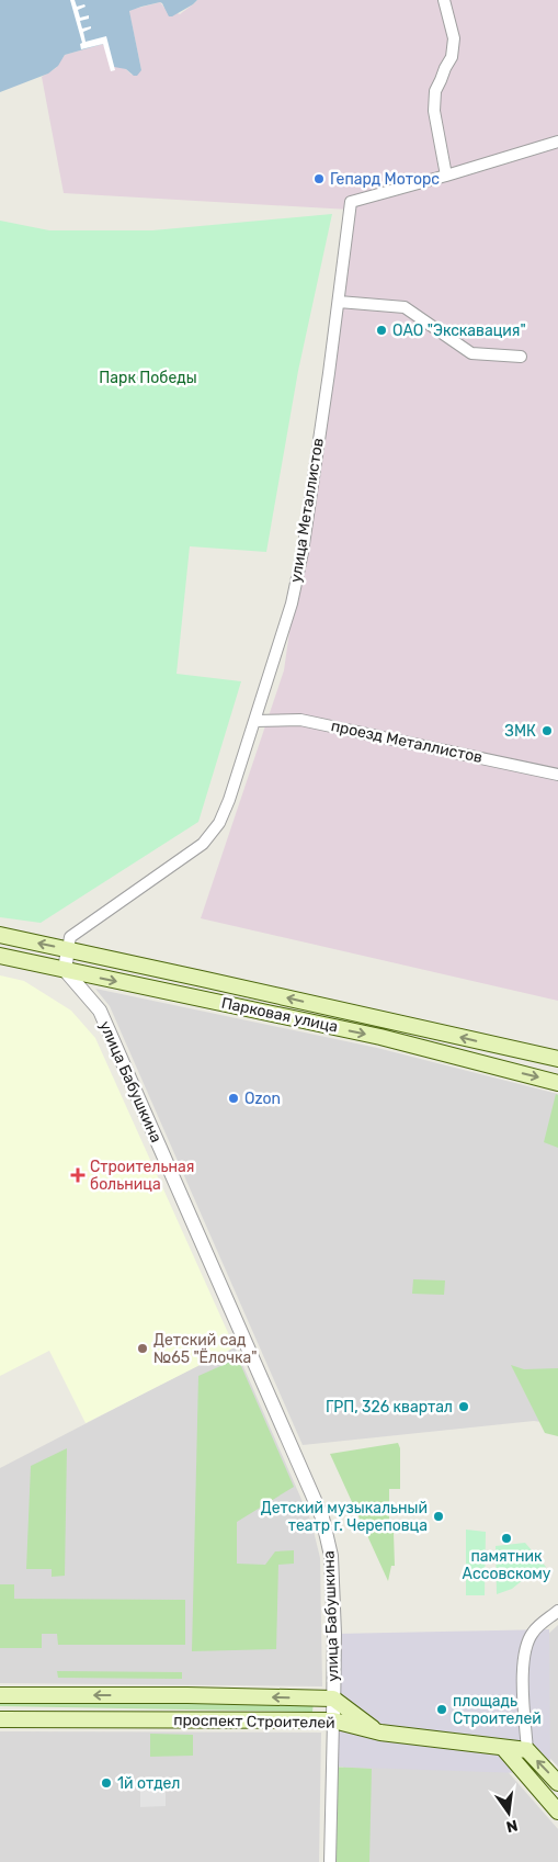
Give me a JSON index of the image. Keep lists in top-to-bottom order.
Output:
{
  "streets": {
    "main road": ["Парковая улица", "проспект Строителей"],
    "street": ["улица Металлистов", "проезд Металлистов", "улица Бабушкина"]
  },
  "crossings": [
    ["улица Металлистов", "проезд Металлистов"],
    ["улица Металлистов", "Парковая улица"],
    ["Парковая улица", "улица Бабушкина"],
    ["улица Бабушкина", "проспект Строителей"]
  ],
  "parks": ["Парк Победы"],
  "places": {
    "other": [
      "Гепард Моторс",
      "ОАО \"Экскавация\"",
      "ЗМК",
      "Ozon",
      "Детский сад №65 \"Ёлочка\"",
      "ГРП, 326 квартал",
      "Детский музыкальный театр г. Череповца",
      "памятник Ассовскому",
      "площадь Строителей",
      "1й отдел"
    ],
    "health": ["Строительная больница"]
  },
  "north": "bottom"
}
